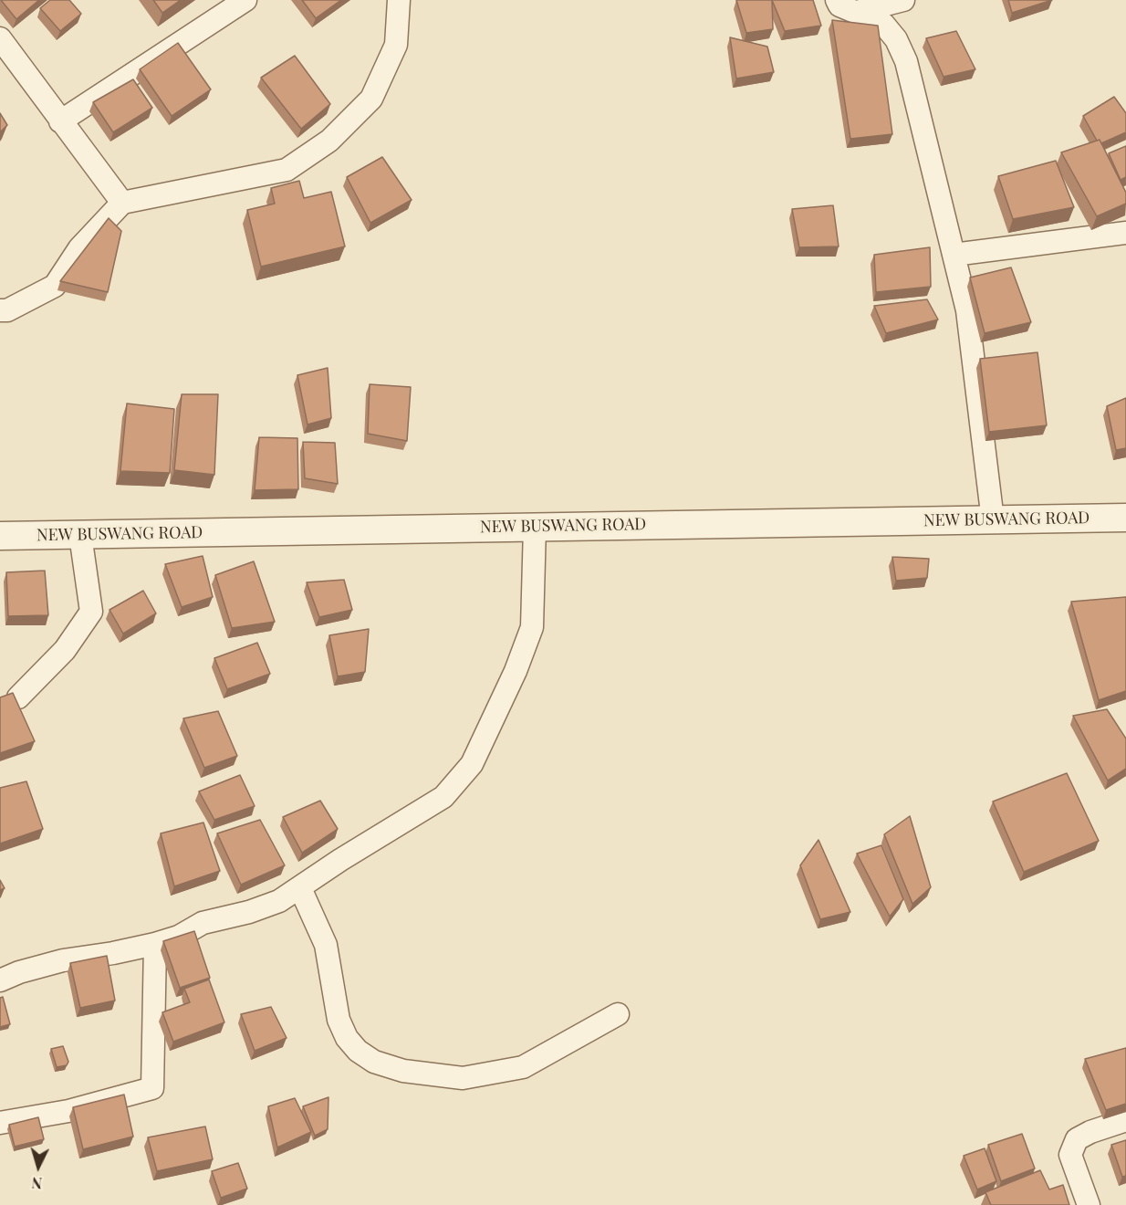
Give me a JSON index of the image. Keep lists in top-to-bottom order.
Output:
{
  "streets": {
    "street": ["NEW BUSWANG ROAD"]
  },
  "north": "bottom"
}
